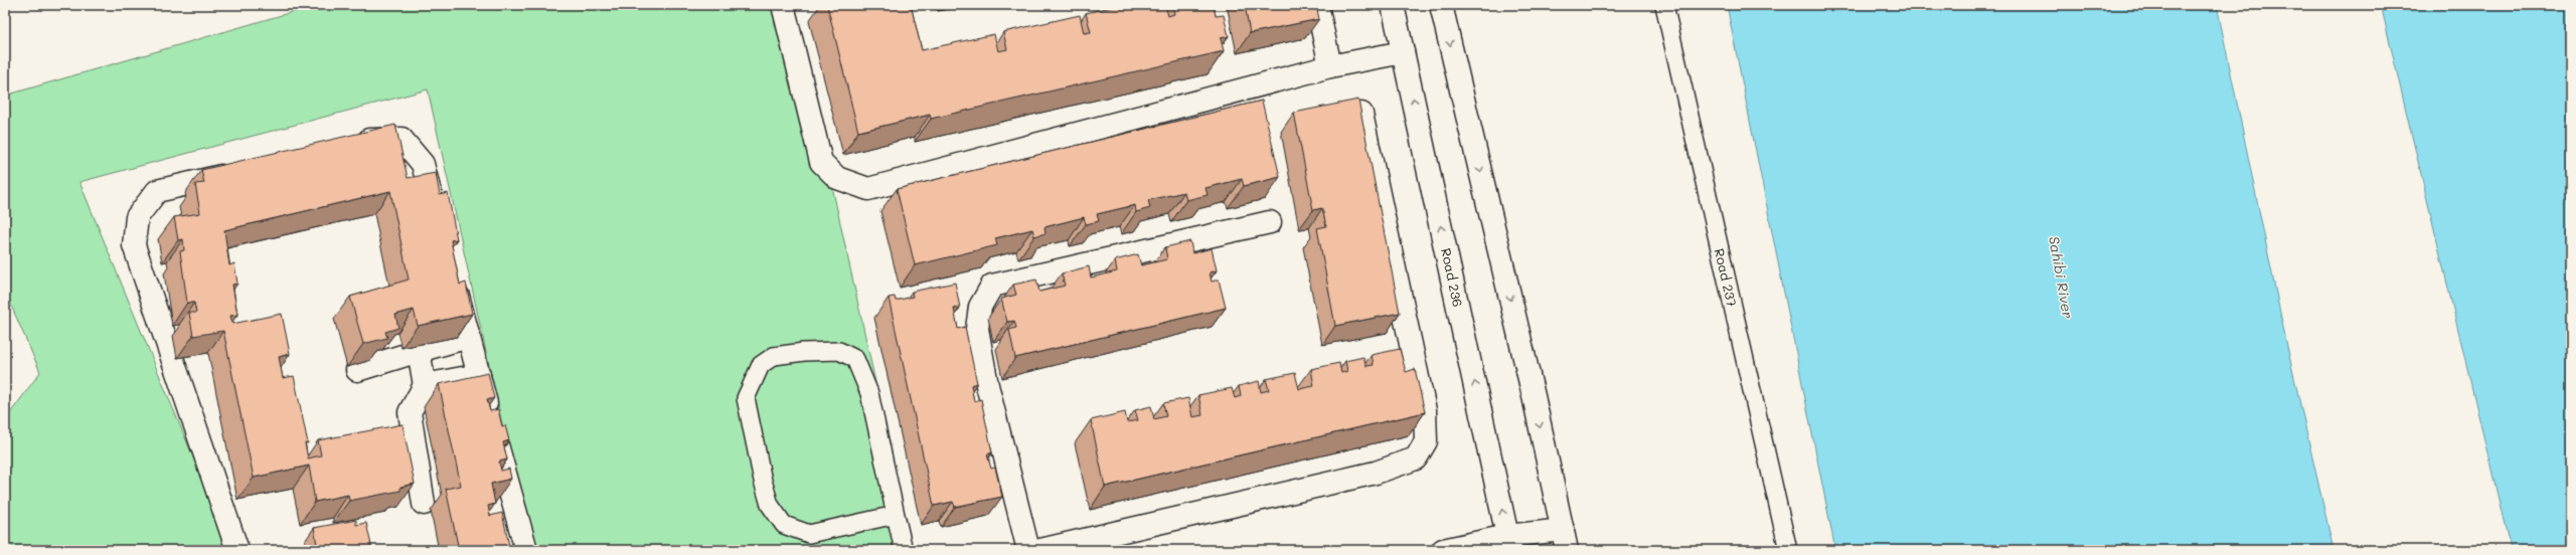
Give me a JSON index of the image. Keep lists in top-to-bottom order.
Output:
{
  "streets": {
    "street": ["Road 236"],
    "lane": ["Road 237"]
  },
  "water": ["Sahibi River"]
}
